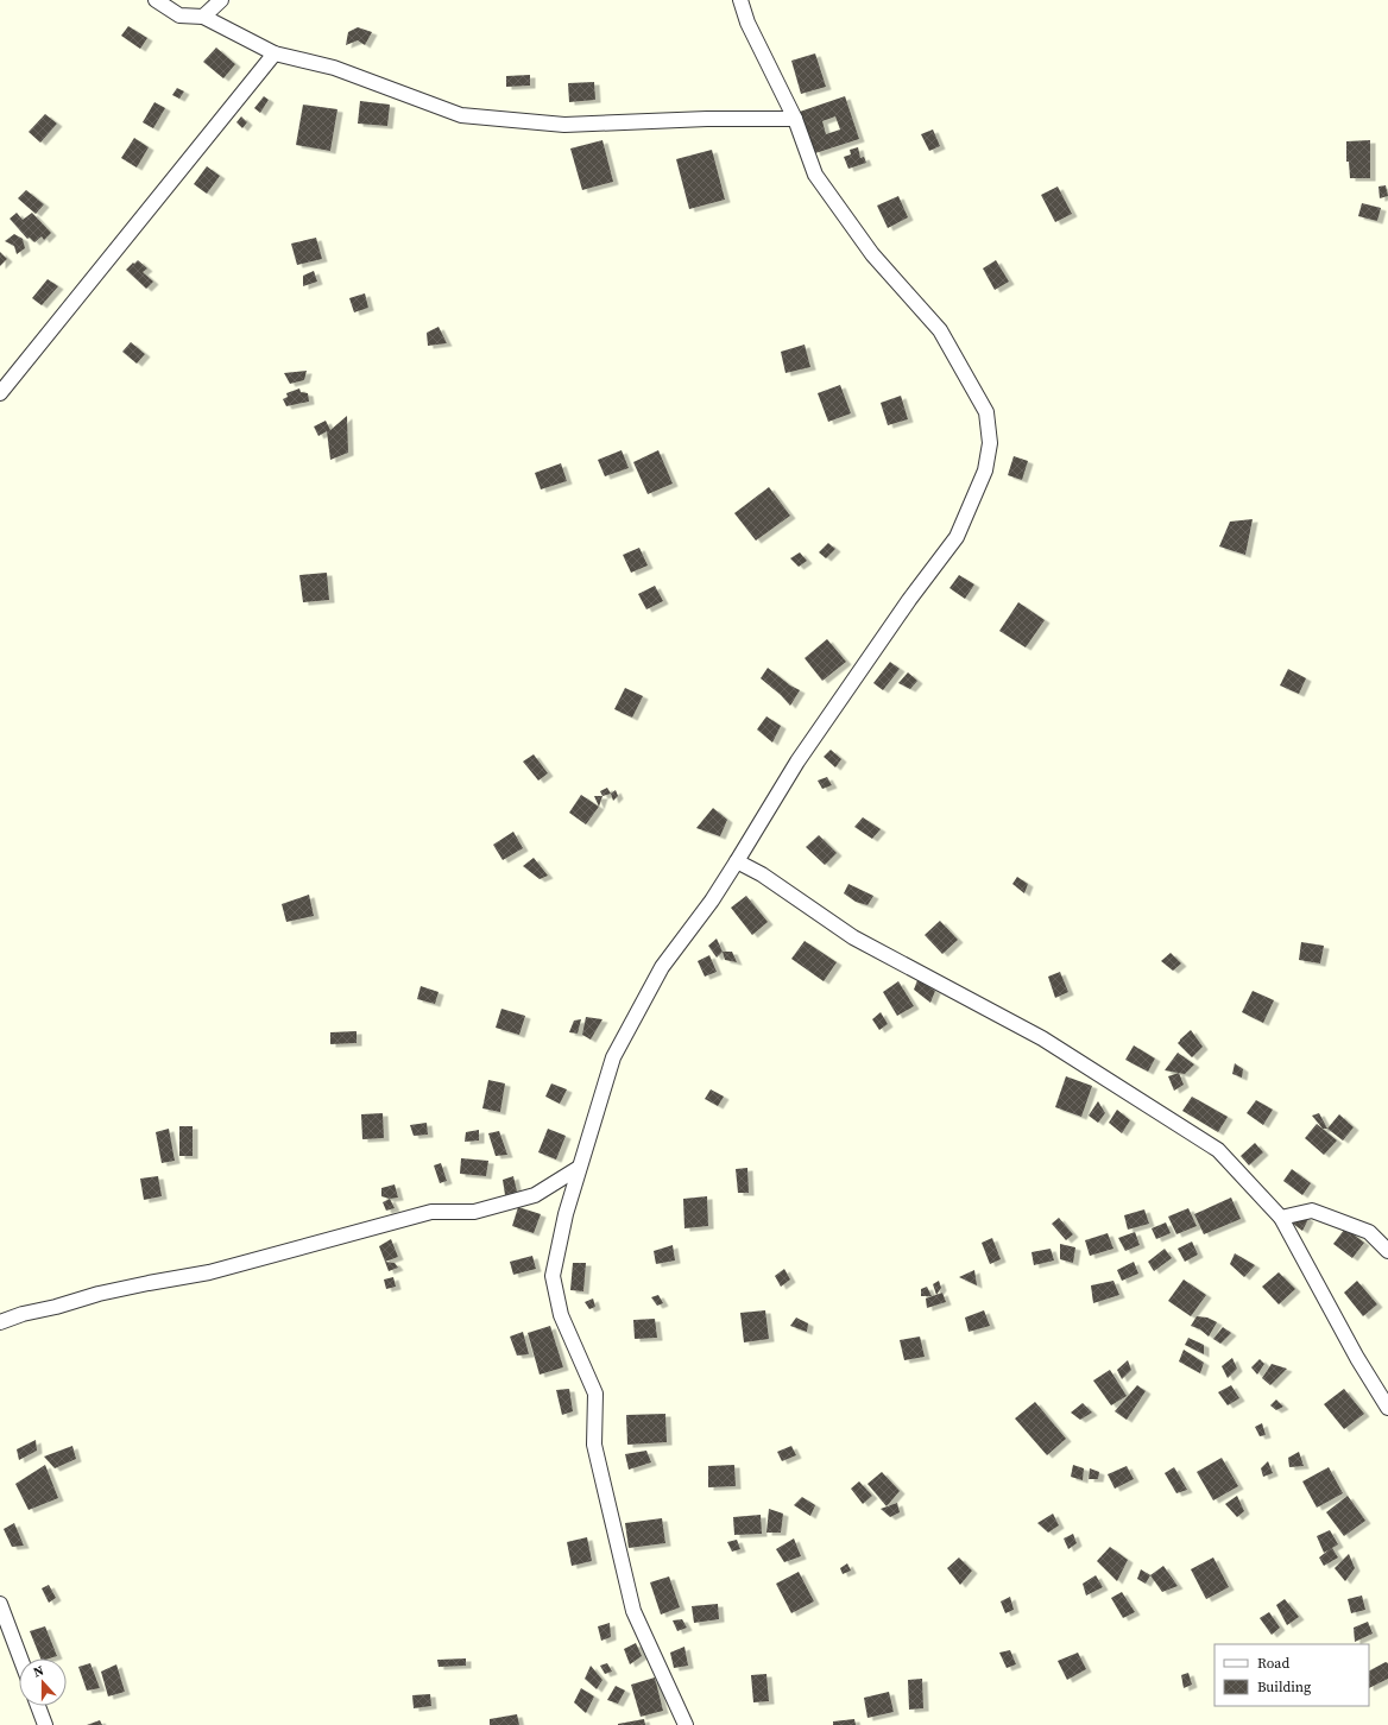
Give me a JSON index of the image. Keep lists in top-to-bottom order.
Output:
{
  "legend": ["Road", "Building"],
  "north": "top"
}
